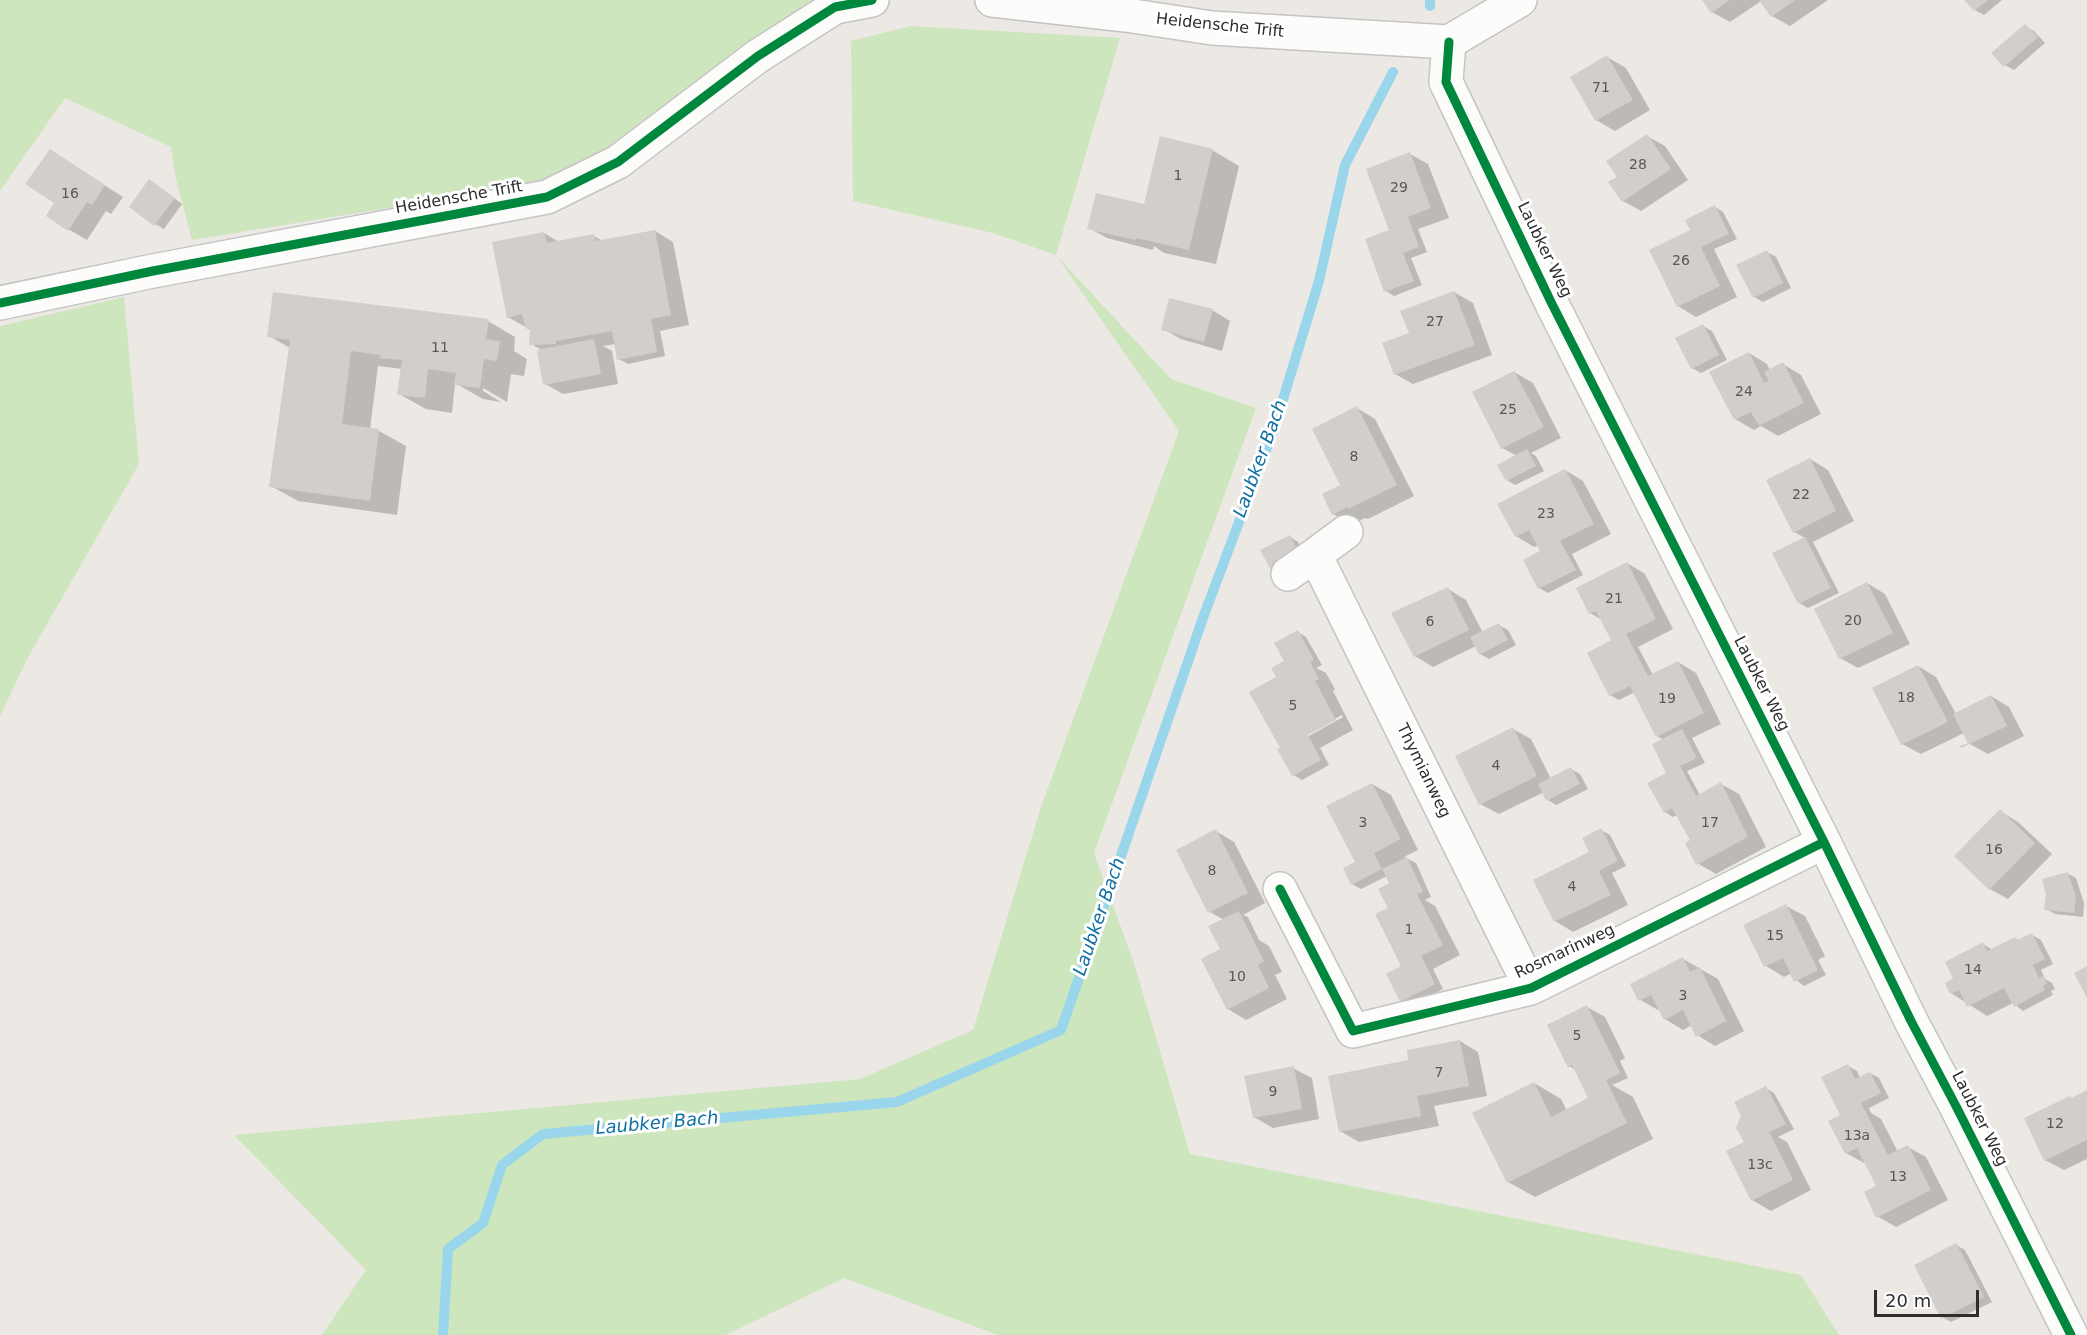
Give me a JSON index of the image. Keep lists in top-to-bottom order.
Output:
{
  "streets": {
    "street": [
      "Heidensche Trift",
      "Laubker Weg",
      "Thymianweg",
      "Rosmarinweg"
    ]
  },
  "crossings": [
    ["Heidensche Trift", "Laubker Weg"],
    ["Laubker Weg", "Rosmarinweg"],
    ["Thymianweg", "Rosmarinweg"]
  ],
  "water": ["Laubker Bach"],
  "house_numbers": [
    "71",
    "28",
    "1",
    "29",
    "16",
    "26",
    "27",
    "11",
    "24",
    "25",
    "8",
    "22",
    "23",
    "21",
    "20",
    "6",
    "18",
    "19",
    "5",
    "4",
    "3",
    "17",
    "16",
    "8",
    "4",
    "1",
    "15",
    "14",
    "10",
    "3",
    "5",
    "7",
    "9",
    "12",
    "13a",
    "13c",
    "13"
  ],
  "scale_bar": "20 m"
}
